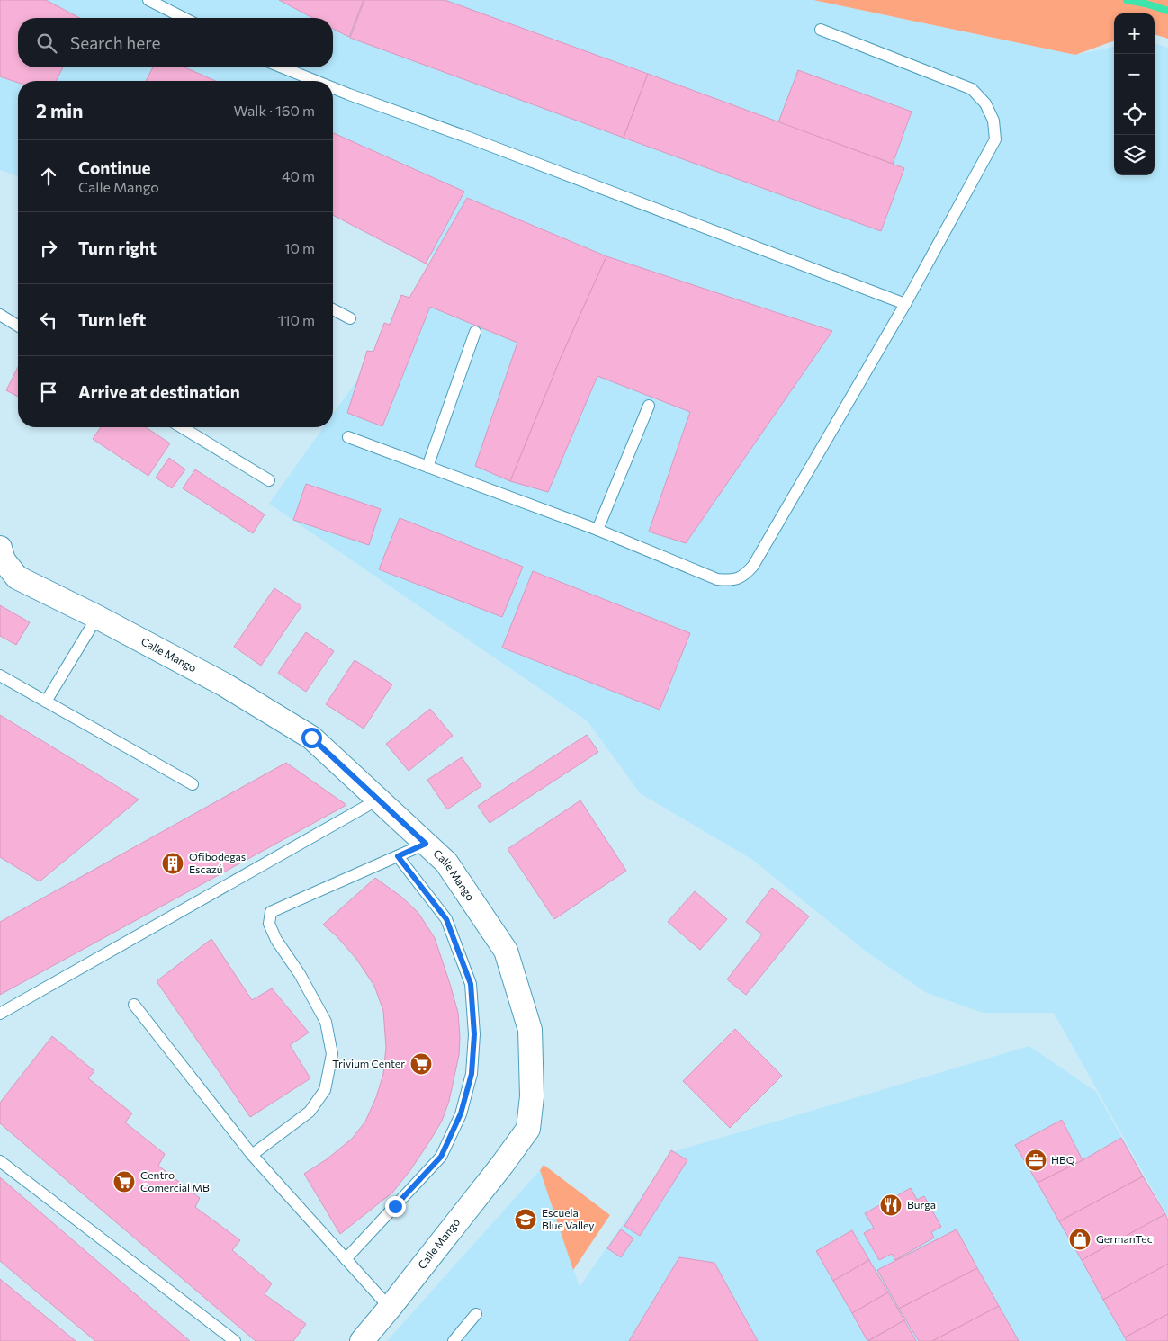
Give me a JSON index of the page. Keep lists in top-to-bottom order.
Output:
{
  "streets": {
    "street": ["Calle Mango"]
  },
  "places": {
    "building": ["Ofibodegas Escazú"],
    "supermarket": ["Trivium Center", "Centro Comercial MB"],
    "office": ["HBQ"],
    "restaurant": ["Burga"],
    "school or university": ["Escuela Blue Valley"],
    "shop": ["GermanTec"]
  },
  "page": {
    "map_buttons": ["+", "−"],
    "search": "Search here",
    "heading": ["2 min", "Walk · 160 m"],
    "list": [
      ["Continue", "Calle Mango", "40 m"],
      ["Turn right", "10 m"],
      ["Turn left", "110 m"],
      "Arrive at destination"
    ]
  }
}
